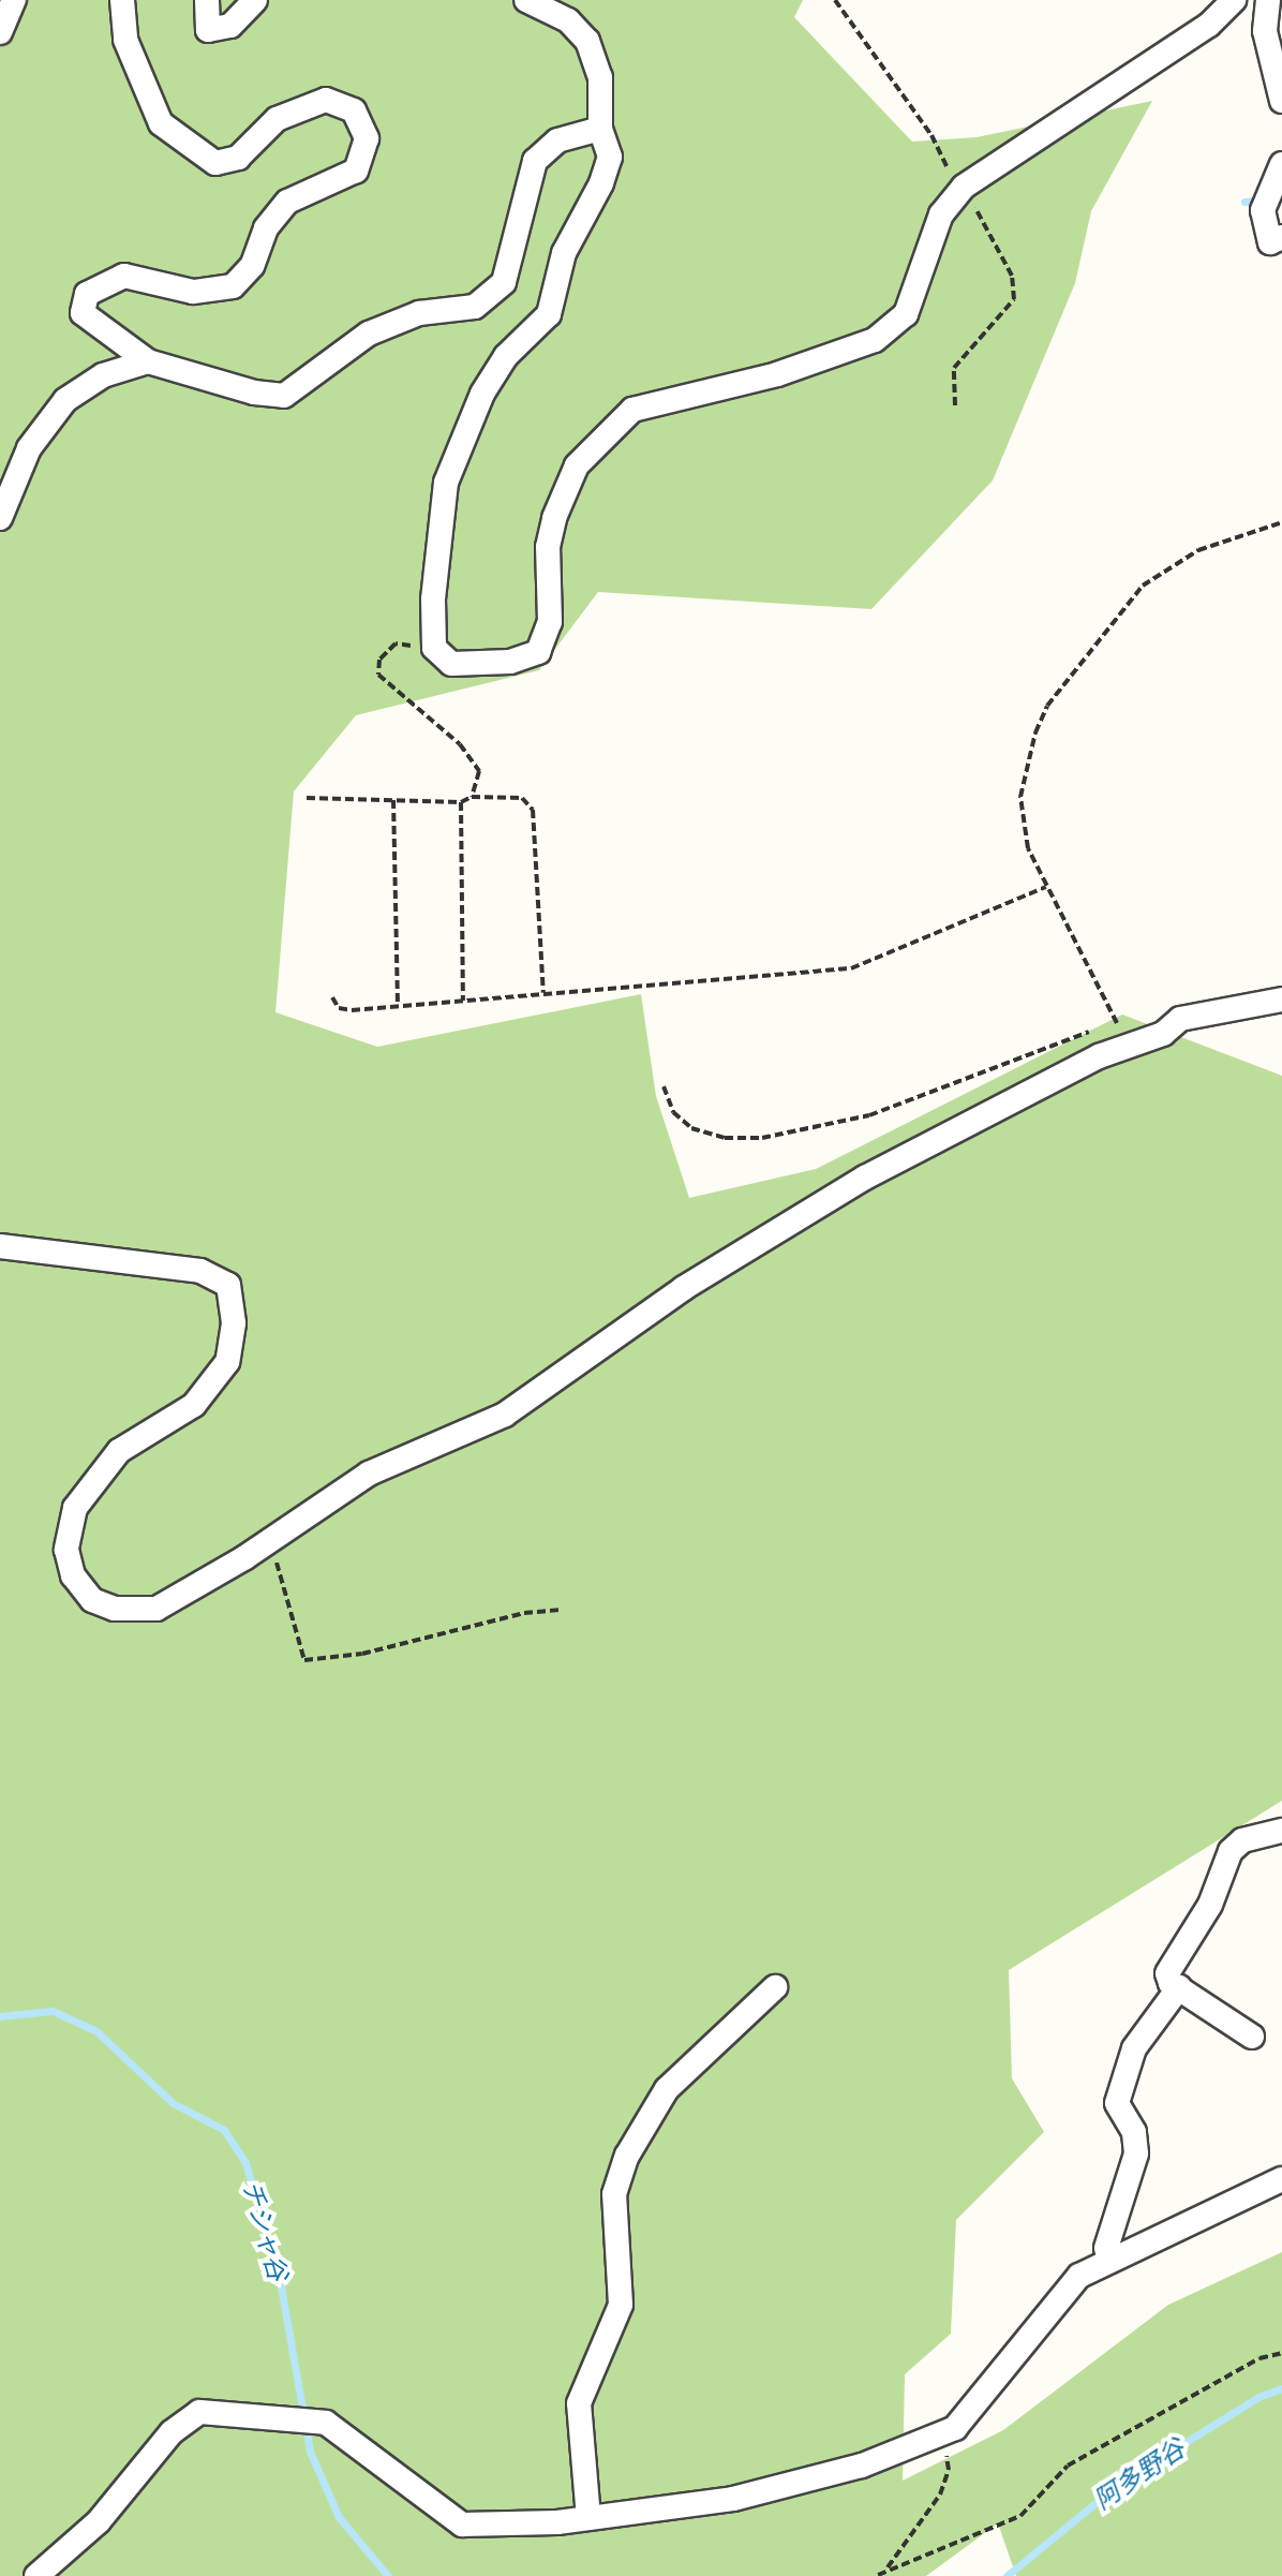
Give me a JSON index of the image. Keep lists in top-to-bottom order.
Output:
{
  "water": ["チシャ谷", "阿多野谷"]
}
